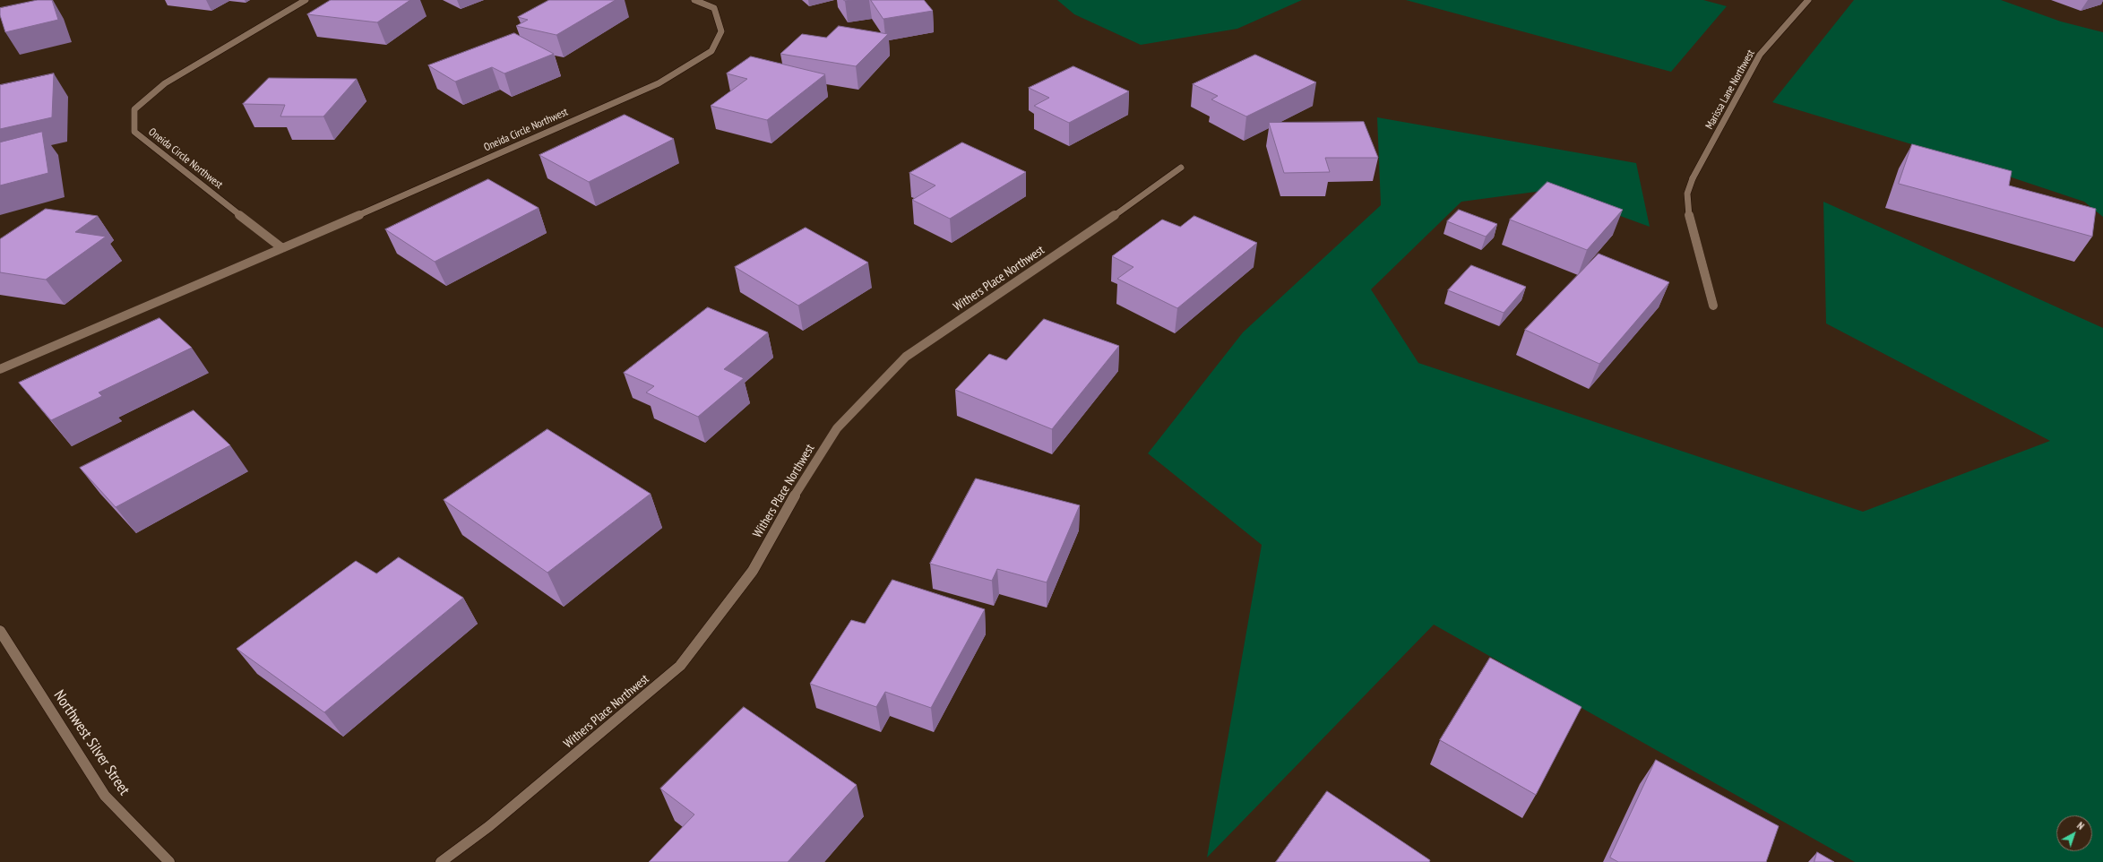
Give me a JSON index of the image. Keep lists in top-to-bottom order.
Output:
{
  "streets": {
    "street": [
      "Marissa Lane Northwest",
      "Oneida Circle Northwest",
      "Withers Place Northwest",
      "Northwest Silver Street"
    ]
  },
  "north": "top right"
}
